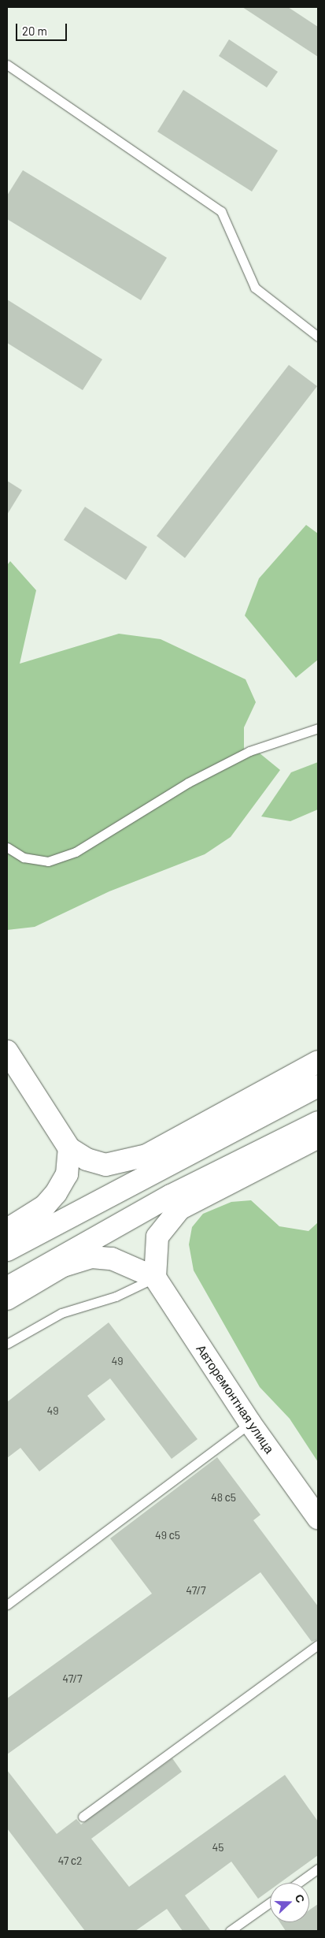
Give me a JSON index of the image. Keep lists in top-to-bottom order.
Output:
{
  "streets": {
    "main road": ["Авторемонтная улица"]
  },
  "house_numbers": [
    "49",
    "49",
    "48 с5",
    "49 с5",
    "47/7",
    "47/7",
    "45",
    "47 с2"
  ],
  "scale_bar": "20 m",
  "north": "right"
}
